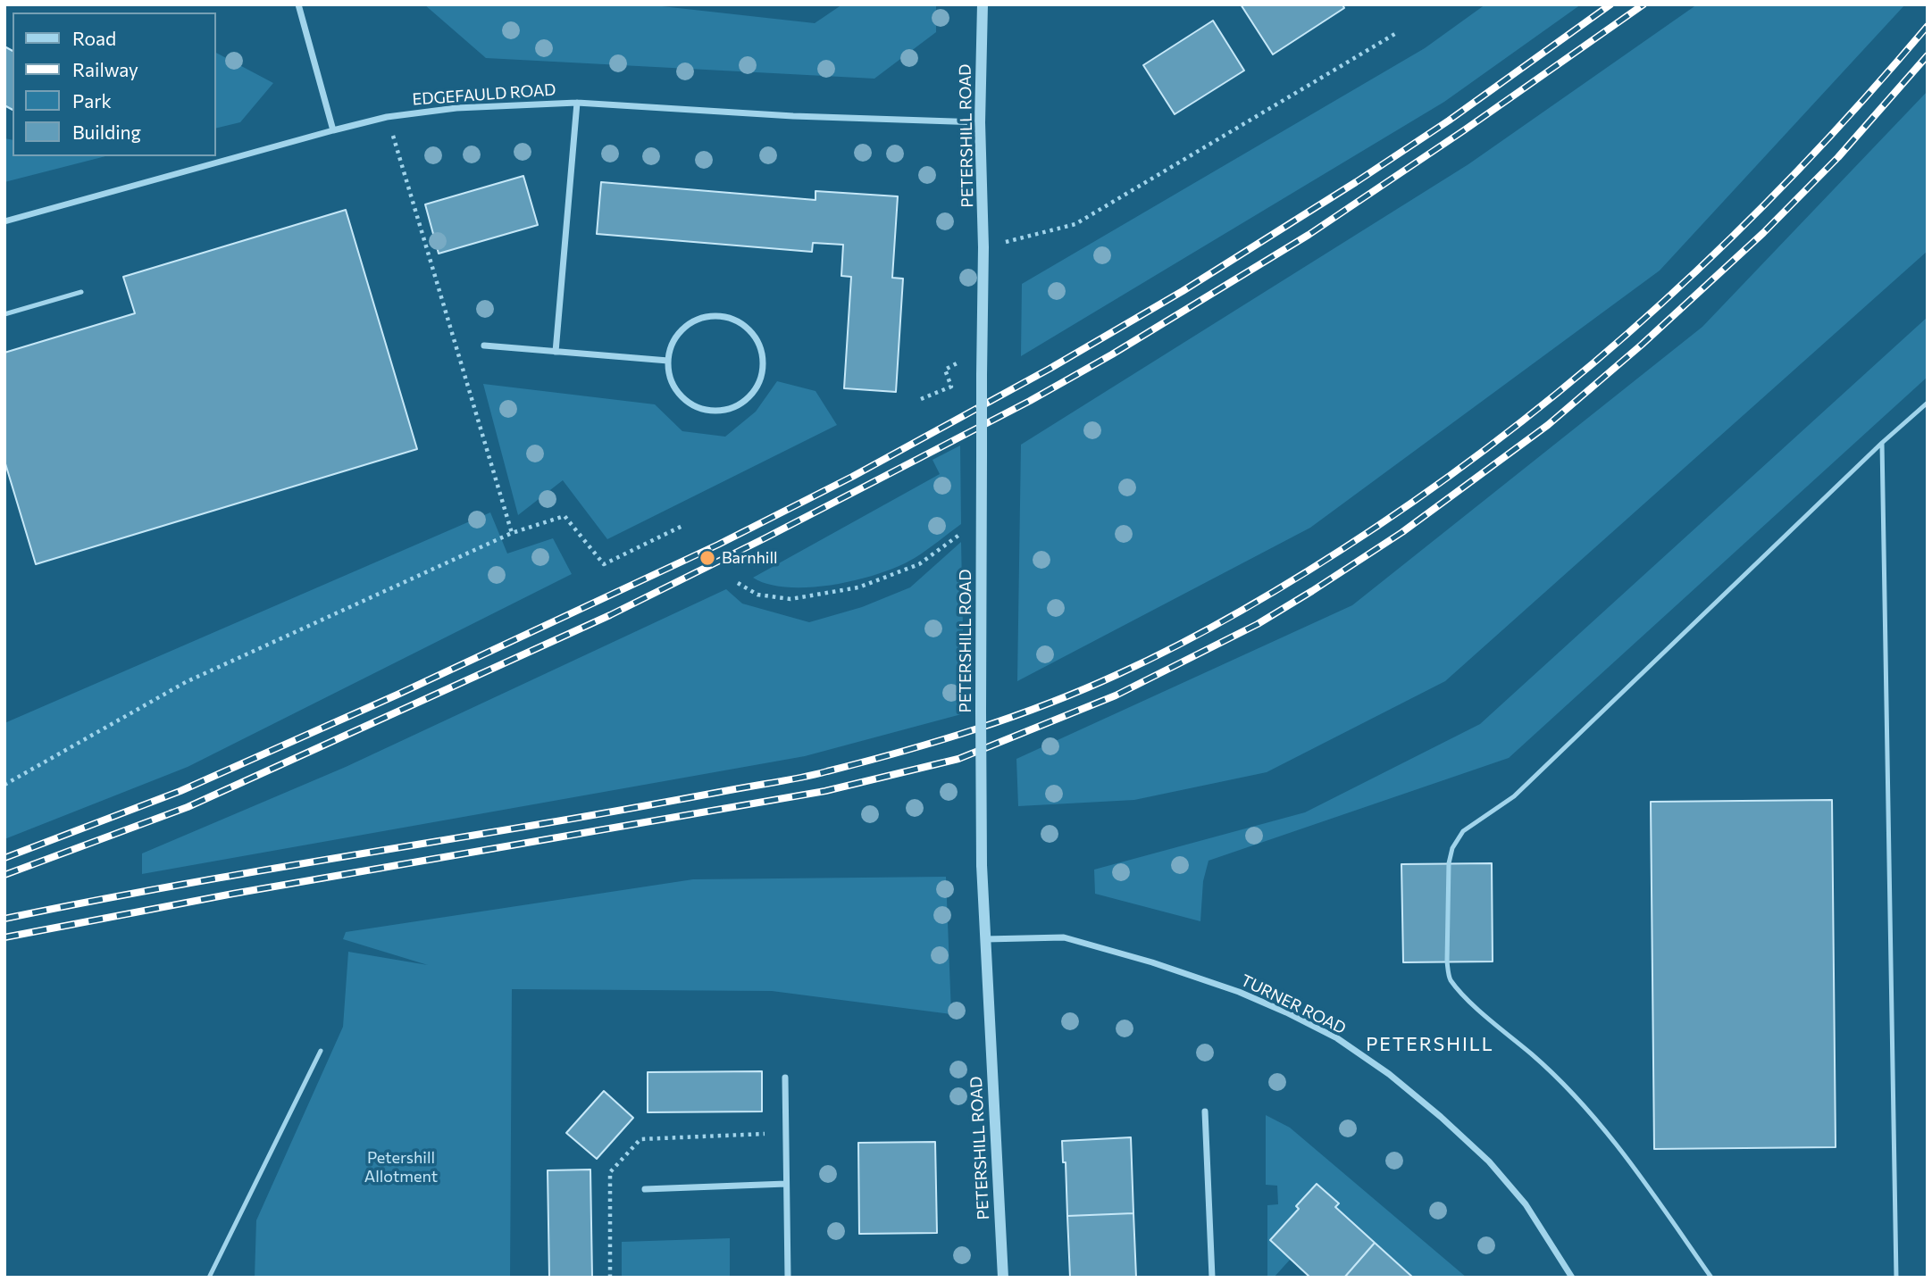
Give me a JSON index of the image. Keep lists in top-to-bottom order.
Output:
{
  "streets": {
    "street": ["EDGEFAULD ROAD", "PETERSHILL ROAD", "TURNER ROAD"]
  },
  "crossings": [
    ["EDGEFAULD ROAD", "PETERSHILL ROAD"],
    ["PETERSHILL ROAD", "TURNER ROAD"]
  ],
  "districts": ["PETERSHILL"],
  "parks": ["Petershill Allotment"],
  "places": ["Barnhill"],
  "legend": [
    "Road",
    "Railway",
    "Park",
    "Building"
  ]
}
